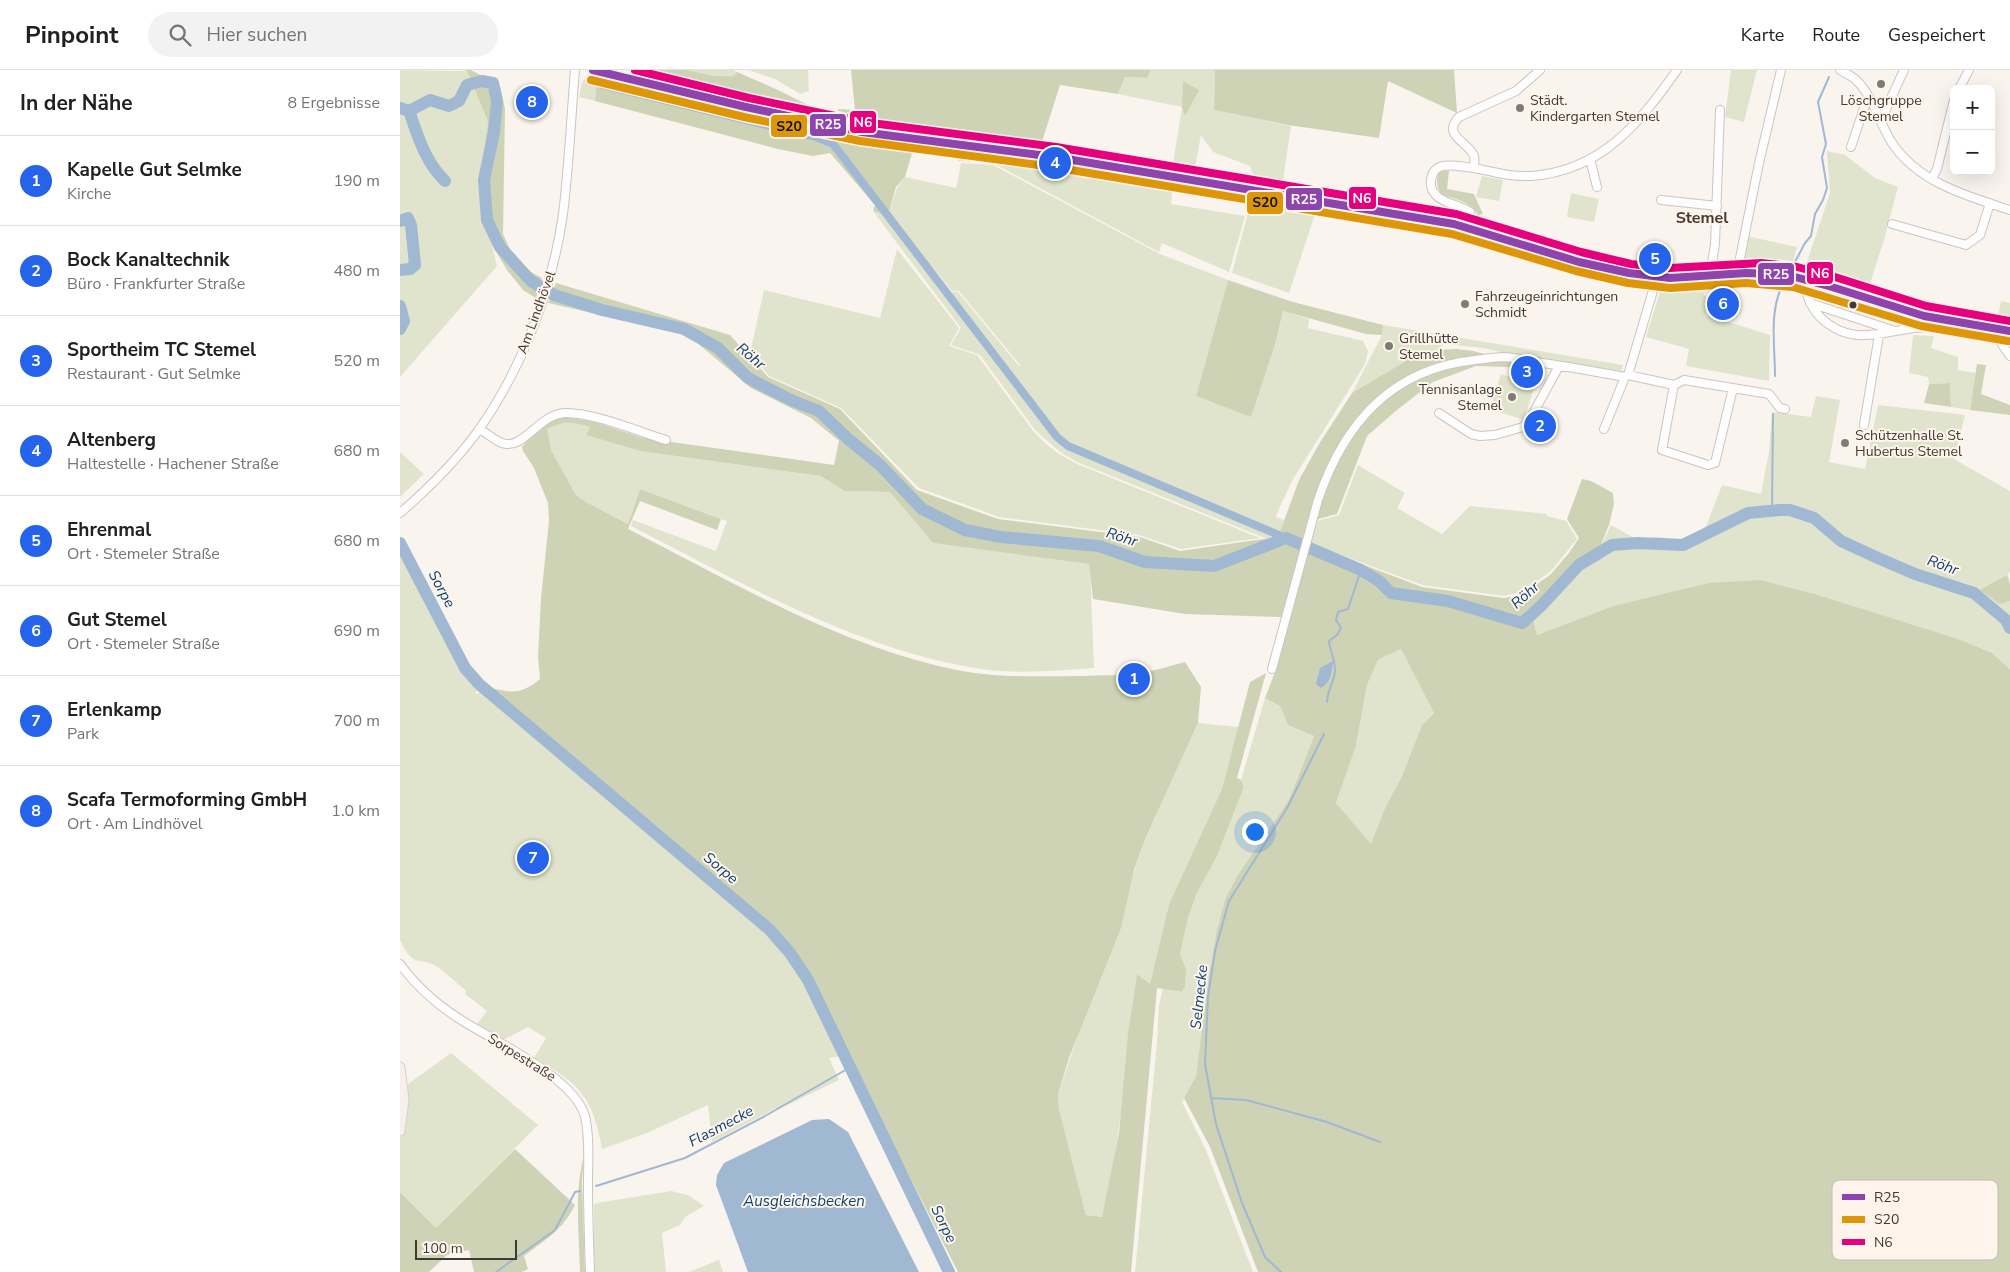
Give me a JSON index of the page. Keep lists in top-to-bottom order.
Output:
{
  "streets": {
    "street": ["Am Lindhövel", "Sorpestraße"]
  },
  "districts": ["Stemel"],
  "water": [
    "Röhr",
    "Sorpe",
    "Selmecke",
    "Flasmecke",
    "Ausgleichsbecken"
  ],
  "places": [
    "Löschgruppe Stemel",
    "Städt. Kindergarten Stemel",
    "Fahrzeugeinrichtungen Schmidt",
    "Grillhütte Stemel",
    "Tennisanlage Stemel",
    "Schützenhalle St. Hubertus Stemel"
  ],
  "lines": ["transit line R25", "transit line N6", "transit line S20"],
  "legend": ["R25", "S20", "N6"],
  "scale_bar": "100 m",
  "page": {
    "header": "Pinpoint",
    "search": "Hier suchen",
    "nav": ["Karte", "Route", "Gespeichert"],
    "heading": ["In der Nähe", "8 Ergebnisse"],
    "pins": [
      "8",
      "4",
      "5",
      "6",
      "3",
      "2",
      "1",
      "7"
    ],
    "map_buttons": ["+", "−"],
    "list": [
      {
        "mark": "1",
        "name": "Kapelle Gut Selmke",
        "note": "Kirche",
        "value": "190 m"
      },
      {
        "mark": "2",
        "name": "Bock Kanaltechnik",
        "note": "Büro · Frankfurter Straße",
        "value": "480 m"
      },
      {
        "mark": "3",
        "name": "Sportheim TC Stemel",
        "note": "Restaurant · Gut Selmke",
        "value": "520 m"
      },
      {
        "mark": "4",
        "name": "Altenberg",
        "note": "Haltestelle · Hachener Straße",
        "value": "680 m"
      },
      {
        "mark": "5",
        "name": "Ehrenmal",
        "note": "Ort · Stemeler Straße",
        "value": "680 m"
      },
      {
        "mark": "6",
        "name": "Gut Stemel",
        "note": "Ort · Stemeler Straße",
        "value": "690 m"
      },
      {
        "mark": "7",
        "name": "Erlenkamp",
        "note": "Park",
        "value": "700 m"
      },
      {
        "mark": "8",
        "name": "Scafa Termoforming GmbH",
        "note": "Ort · Am Lindhövel",
        "value": "1.0 km"
      }
    ],
    "scale": "100 m"
  }
}
